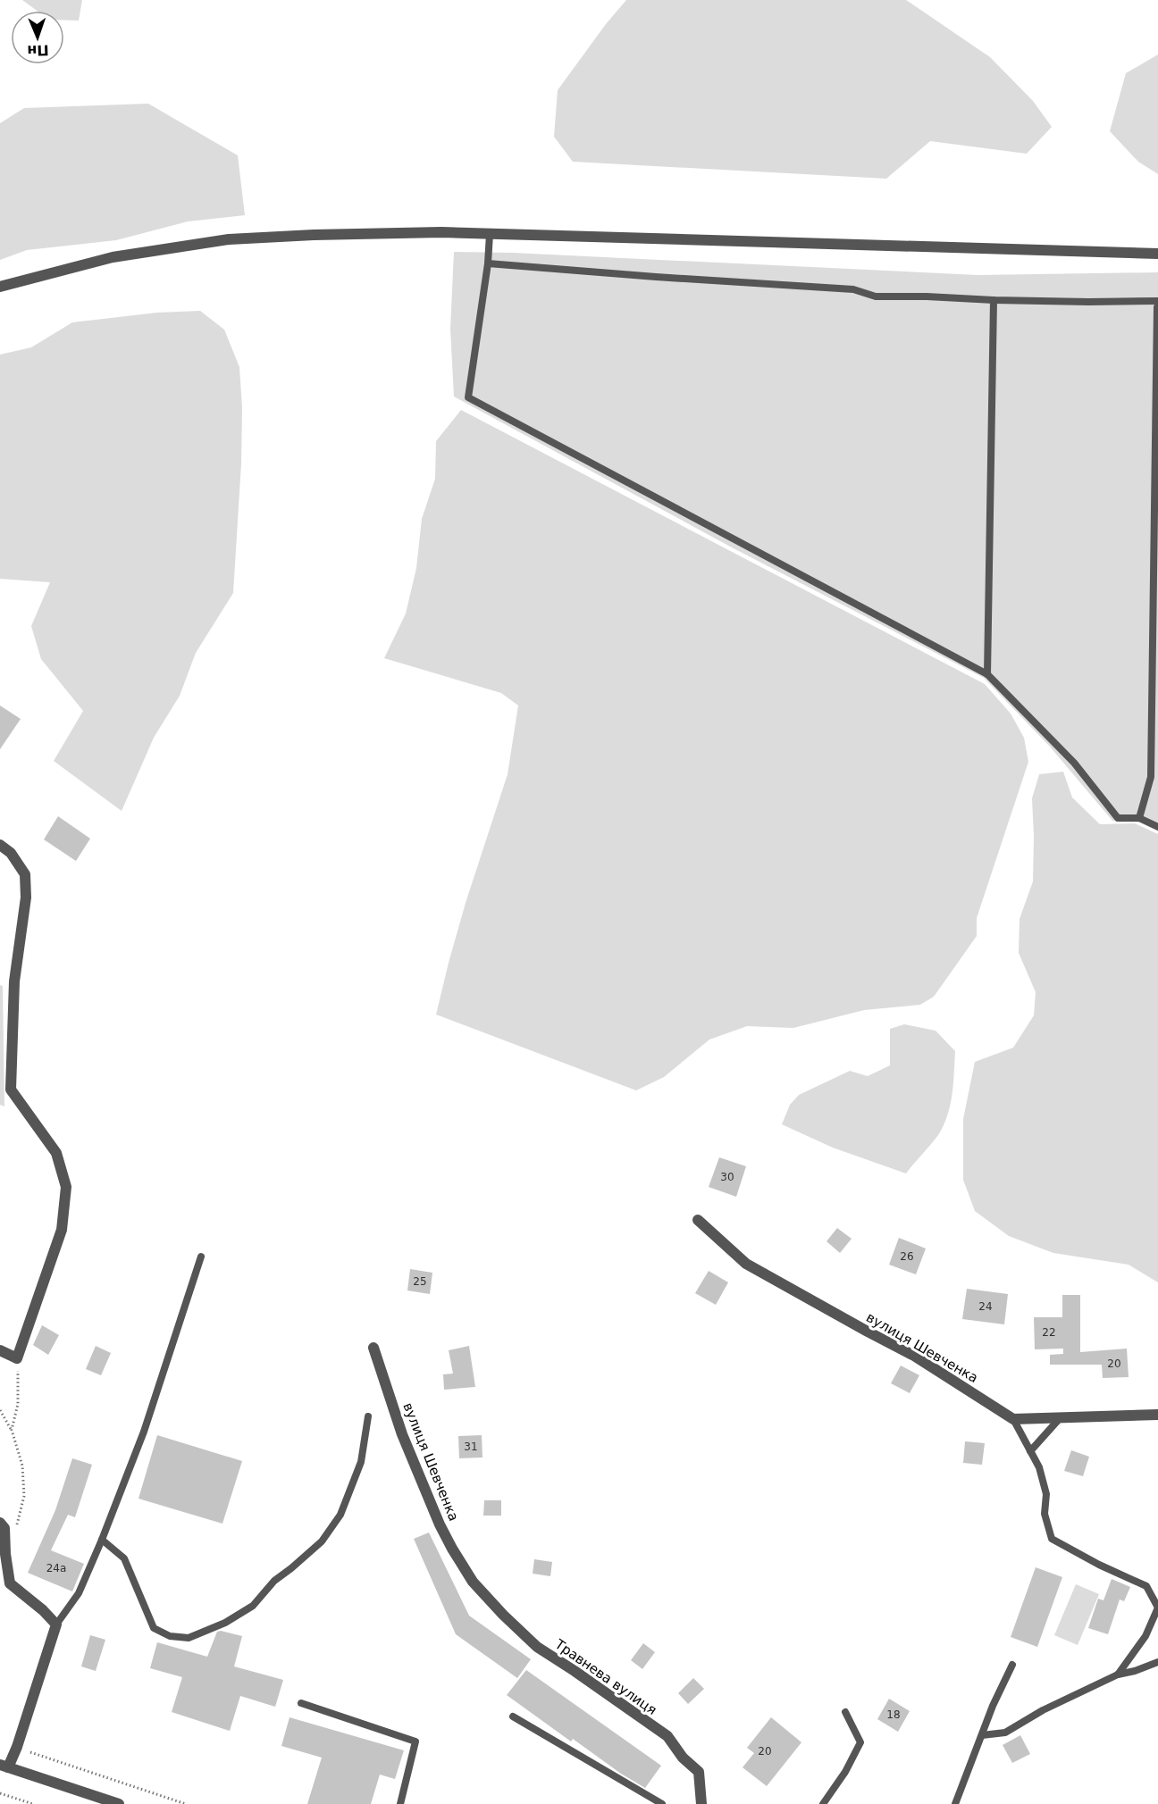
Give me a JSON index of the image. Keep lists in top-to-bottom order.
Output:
{
  "streets": {
    "street": ["вулиця Шевченка", "Травнева вулиця"]
  },
  "crossings": [
    ["вулиця Шевченка", "Травнева вулиця"]
  ],
  "house_numbers": [
    "30",
    "26",
    "25",
    "24",
    "22",
    "20",
    "31",
    "24а",
    "18",
    "20"
  ],
  "north": "bottom"
}
